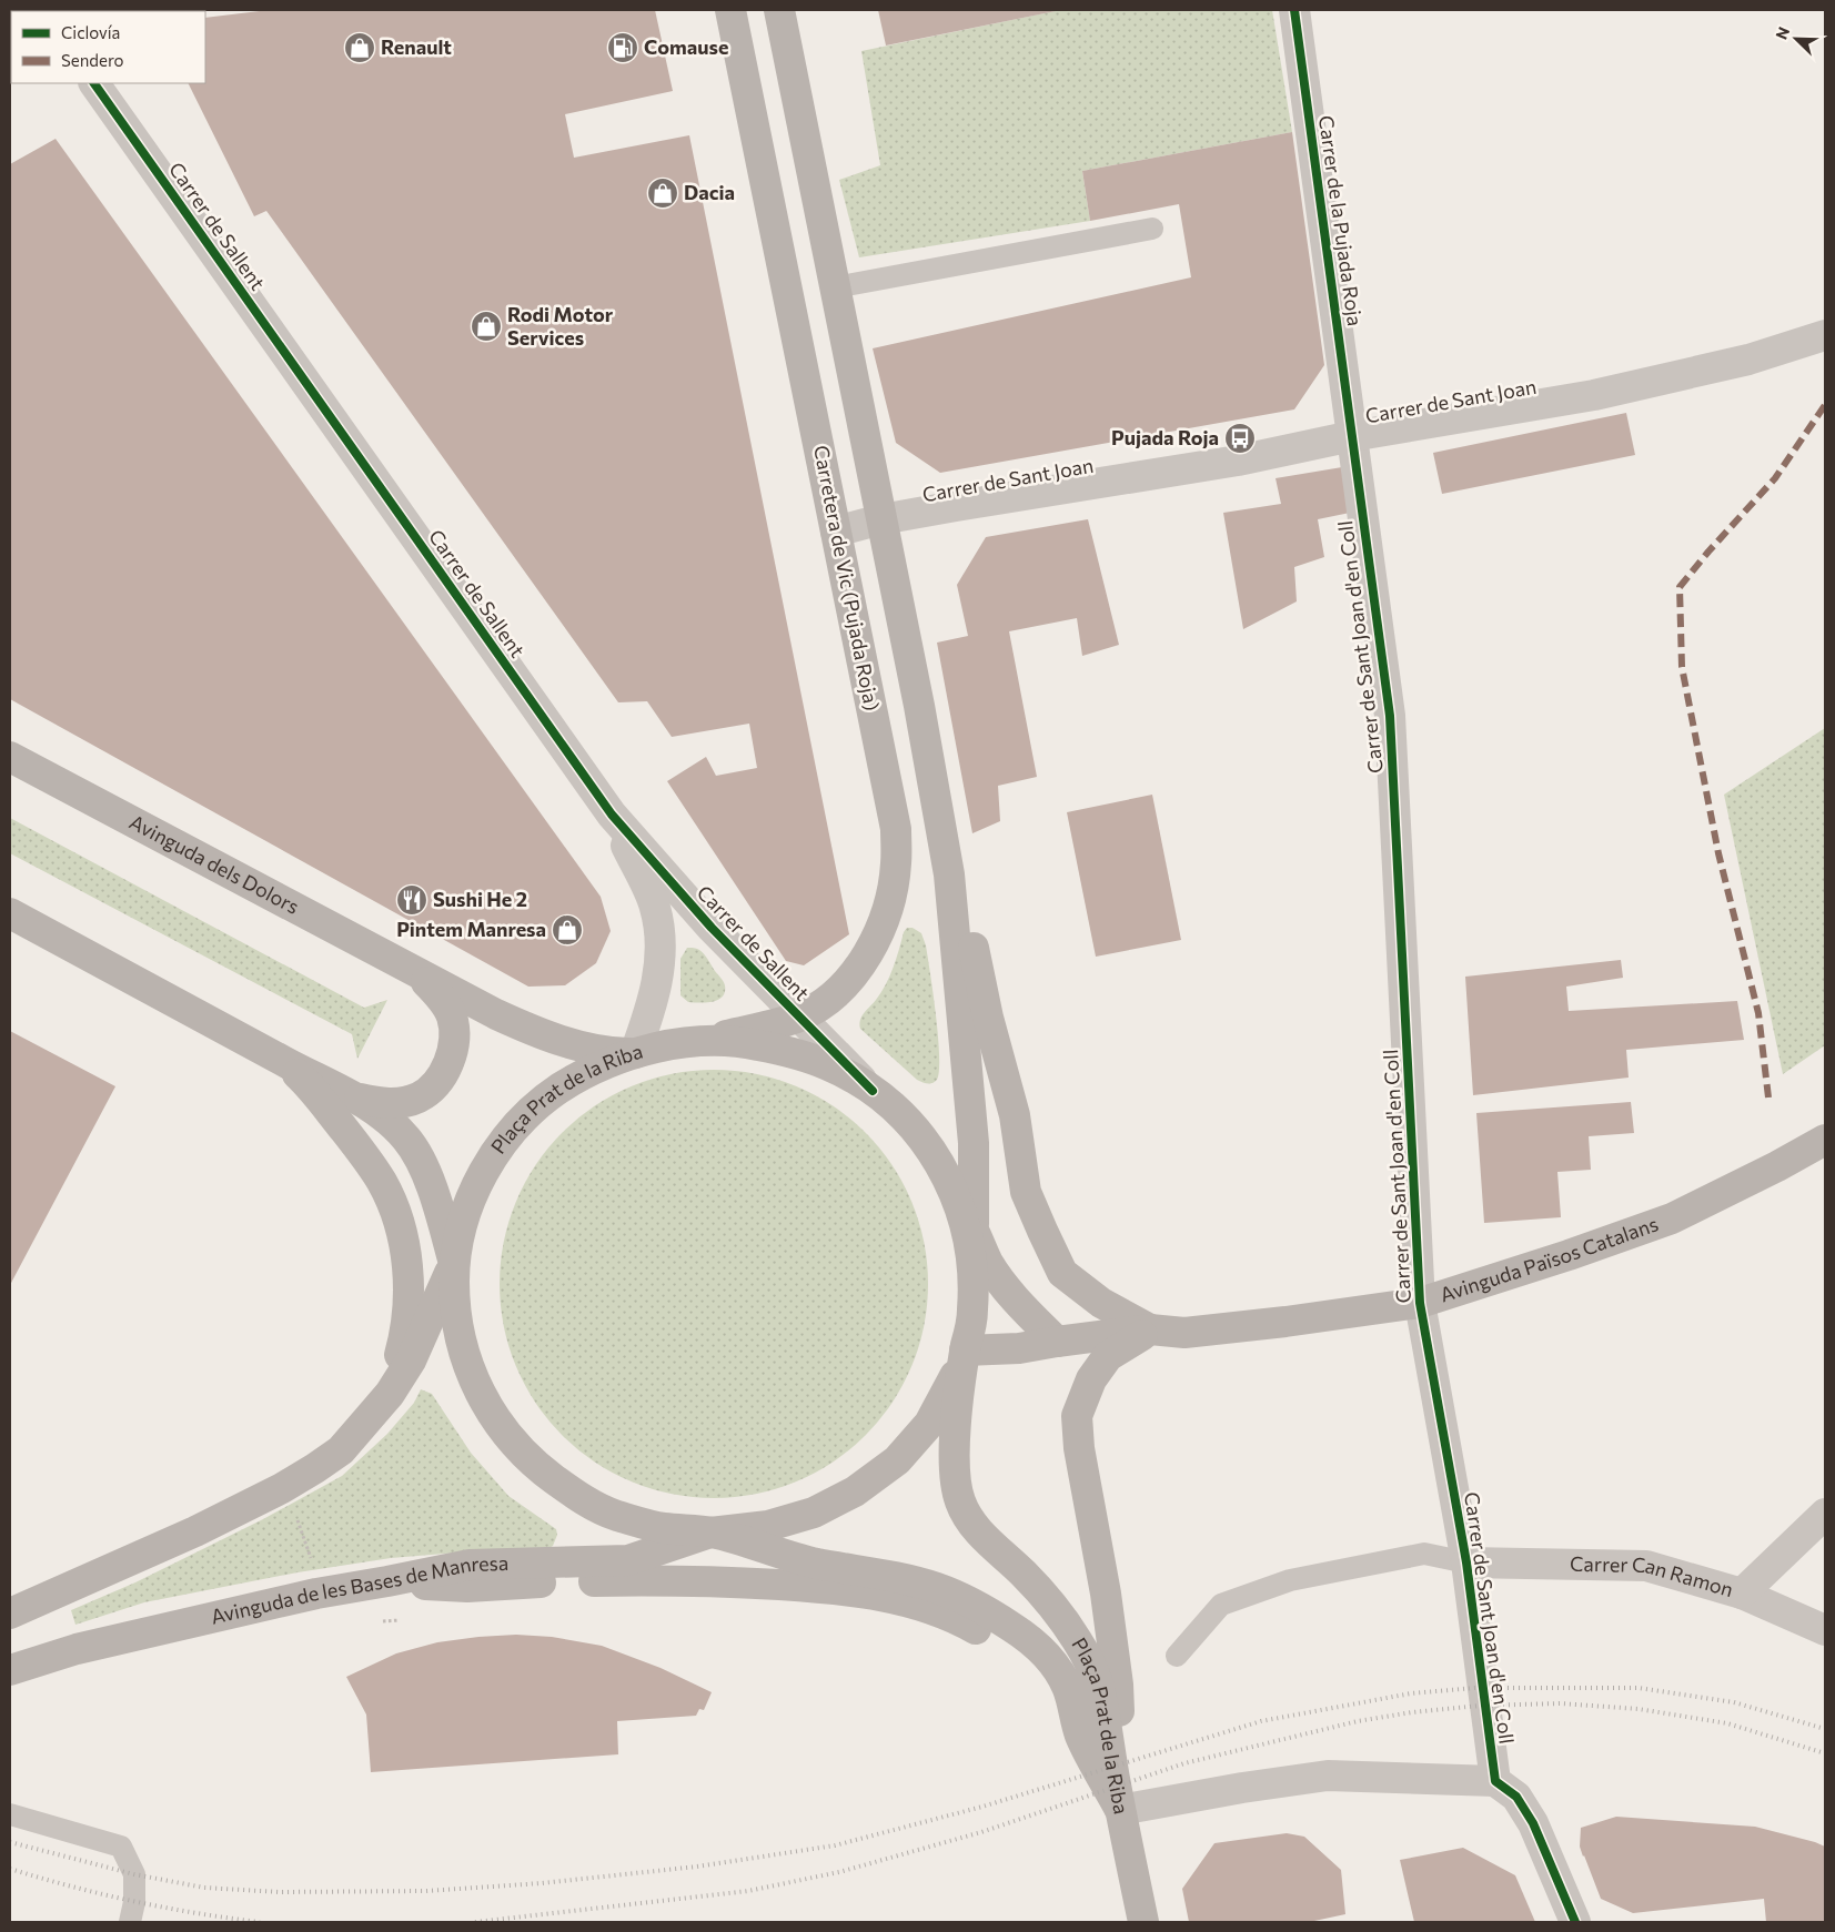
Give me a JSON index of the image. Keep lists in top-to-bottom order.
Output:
{
  "streets": {
    "street": [
      "Carrer de la Pujada Roja",
      "Carrer de Sallent",
      "Carrer de Sant Joan",
      "Carretera de Vic (Pujada Roja)",
      "Carrer de Sant Joan d'en Coll",
      "Avinguda dels Dolors",
      "Plaça Prat de la Riba",
      "Avinguda Països Catalans",
      "Carrer Can Ramon",
      "Avinguda de les Bases de Manresa"
    ]
  },
  "crossings": [
    ["Carrer de la Pujada Roja", "Carrer de Sant Joan"],
    ["Carrer de la Pujada Roja", "Carrer de Sant Joan d'en Coll"],
    ["Carrer de Sallent", "Carretera de Vic (Pujada Roja)"],
    ["Carrer de Sallent", "Avinguda dels Dolors"],
    ["Carrer de Sallent", "Plaça Prat de la Riba"],
    ["Carrer de Sant Joan", "Carretera de Vic (Pujada Roja)"],
    ["Carrer de Sant Joan", "Carrer de Sant Joan d'en Coll"],
    ["Carretera de Vic (Pujada Roja)", "Plaça Prat de la Riba"],
    ["Carrer de Sant Joan d'en Coll", "Avinguda Països Catalans"],
    ["Carrer de Sant Joan d'en Coll", "Carrer Can Ramon"],
    ["Avinguda dels Dolors", "Plaça Prat de la Riba"],
    ["Plaça Prat de la Riba", "Avinguda Països Catalans"],
    ["Plaça Prat de la Riba", "Avinguda de les Bases de Manresa"]
  ],
  "places": {
    "shop": [
      "Renault",
      "Dacia",
      "Rodi Motor Services",
      "Pintem Manresa"
    ],
    "fuel station": ["Comause"],
    "bus stop": ["Pujada Roja"],
    "restaurant": ["Sushi He 2"]
  },
  "legend": ["Ciclovía", "Sendero"],
  "north": "top left"
}
